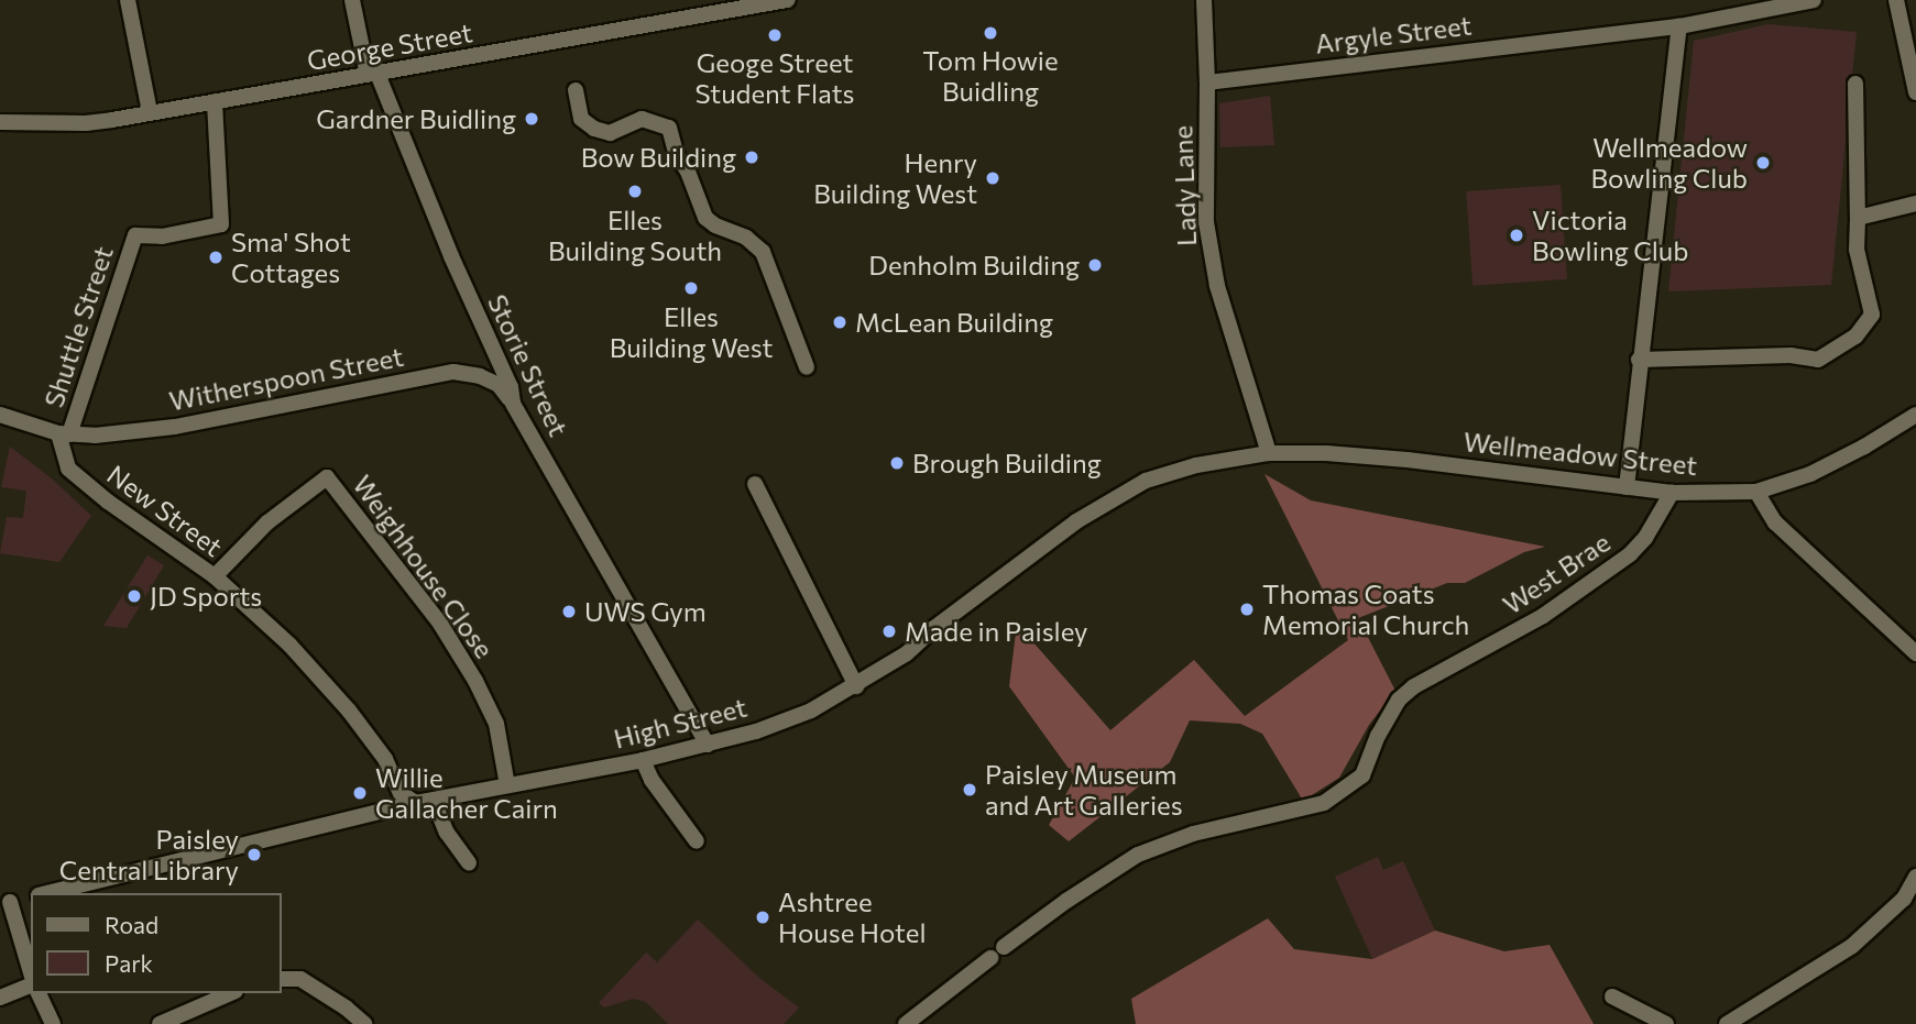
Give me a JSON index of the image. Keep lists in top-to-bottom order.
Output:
{
  "streets": {
    "street": [
      "Argyle Street",
      "George Street",
      "Lady Lane",
      "Shuttle Street",
      "Storie Street",
      "Witherspoon Street",
      "Wellmeadow Street",
      "New Street",
      "Weighhouse Close",
      "West Brae",
      "High Street"
    ]
  },
  "crossings": [
    ["Argyle Street", "Lady Lane"],
    ["George Street", "Shuttle Street"],
    ["George Street", "Storie Street"],
    ["Lady Lane", "Wellmeadow Street"],
    ["Lady Lane", "High Street"],
    ["Shuttle Street", "Witherspoon Street"],
    ["Shuttle Street", "New Street"],
    ["Storie Street", "Witherspoon Street"],
    ["Storie Street", "High Street"],
    ["Witherspoon Street", "New Street"],
    ["Wellmeadow Street", "West Brae"],
    ["Wellmeadow Street", "High Street"],
    ["New Street", "Weighhouse Close"],
    ["New Street", "High Street"],
    ["Weighhouse Close", "High Street"]
  ],
  "places": [
    "Tom Howie Buidling",
    "Geoge Street Student Flats",
    "Gardner Buidling",
    "Bow Building",
    "Wellmeadow Bowling Club",
    "Henry Building West",
    "Elles Building South",
    "Victoria Bowling Club",
    "Sma' Shot Cottages",
    "Denholm Building",
    "Elles Building West",
    "McLean Building",
    "Brough Building",
    "JD Sports",
    "Thomas Coats Memorial Church",
    "UWS Gym",
    "Made in Paisley",
    "Paisley Museum and Art Galleries",
    "Willie Gallacher Cairn",
    "Paisley Central Library",
    "Ashtree House Hotel"
  ],
  "legend": ["Road", "Park"]
}
